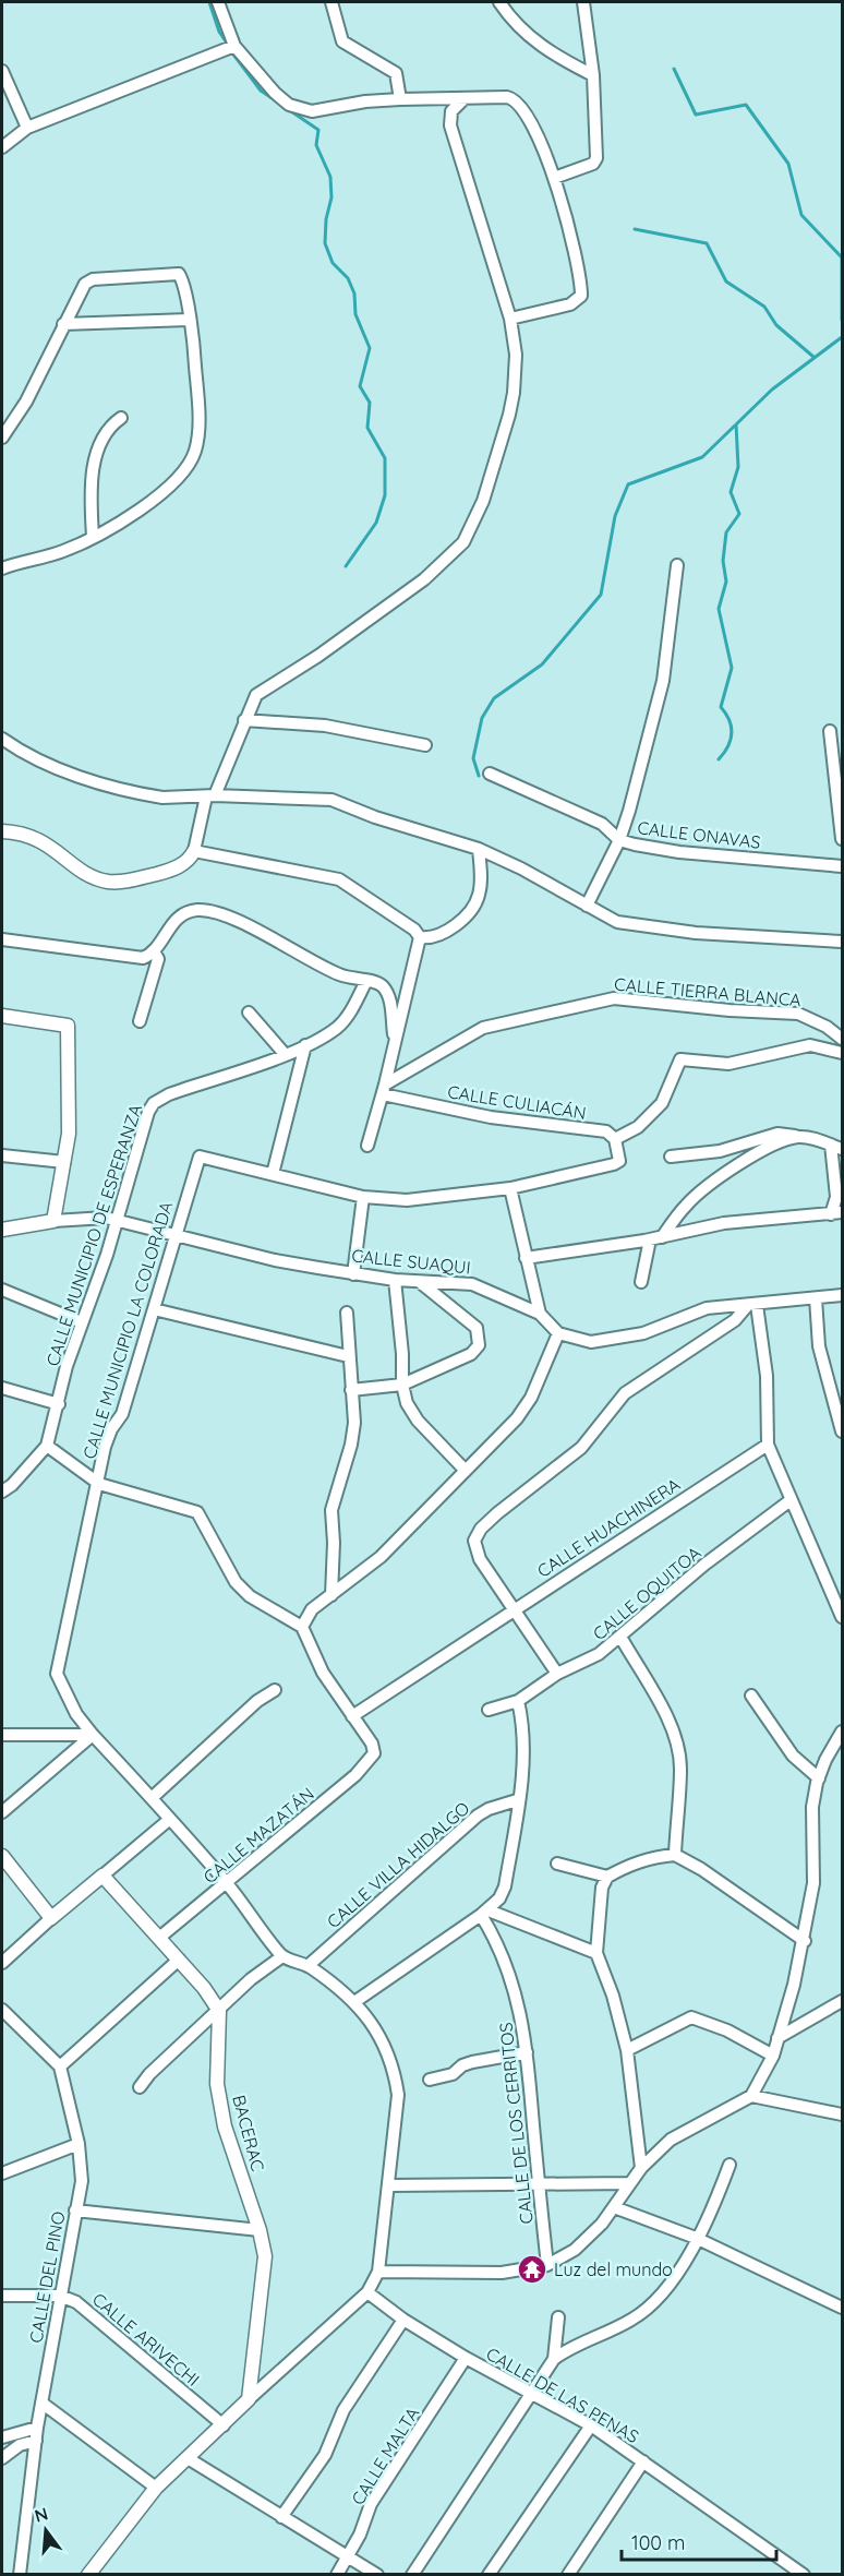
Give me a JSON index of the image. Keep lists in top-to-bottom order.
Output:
{
  "streets": {
    "street": [
      "CALLE ONAVAS",
      "CALLE TIERRA BLANCA",
      "CALLE CULIACÁN",
      "CALLE MUNICIPIO DE ESPERANZA",
      "CALLE SUAQUI",
      "CALLE MUNICIPIO LA COLORADA",
      "CALLE HUACHINERA",
      "CALLE OQUITOA",
      "CALLE MAZATÁN",
      "CALLE VILLA HIDALGO",
      "CALLE DE LOS CERRITOS",
      "BACERAC",
      "CALLE DEL PINO",
      "CALLE ARIVECHI",
      "CALLE DE LAS PENAS",
      "CALLE MALTA"
    ]
  },
  "crossings": [
    ["CALLE TIERRA BLANCA", "CALLE CULIACÁN"],
    ["CALLE MUNICIPIO DE ESPERANZA", "CALLE SUAQUI"],
    ["CALLE SUAQUI", "CALLE MUNICIPIO LA COLORADA"],
    ["CALLE MUNICIPIO LA COLORADA", "CALLE MAZATÁN"],
    ["CALLE HUACHINERA", "CALLE MAZATÁN"],
    ["CALLE DEL PINO", "CALLE ARIVECHI"],
    ["CALLE DE LAS PENAS", "CALLE MALTA"]
  ],
  "places": {
    "temple": ["Luz del mundo"]
  },
  "scale_bar": "100 m",
  "north": "top"
}
